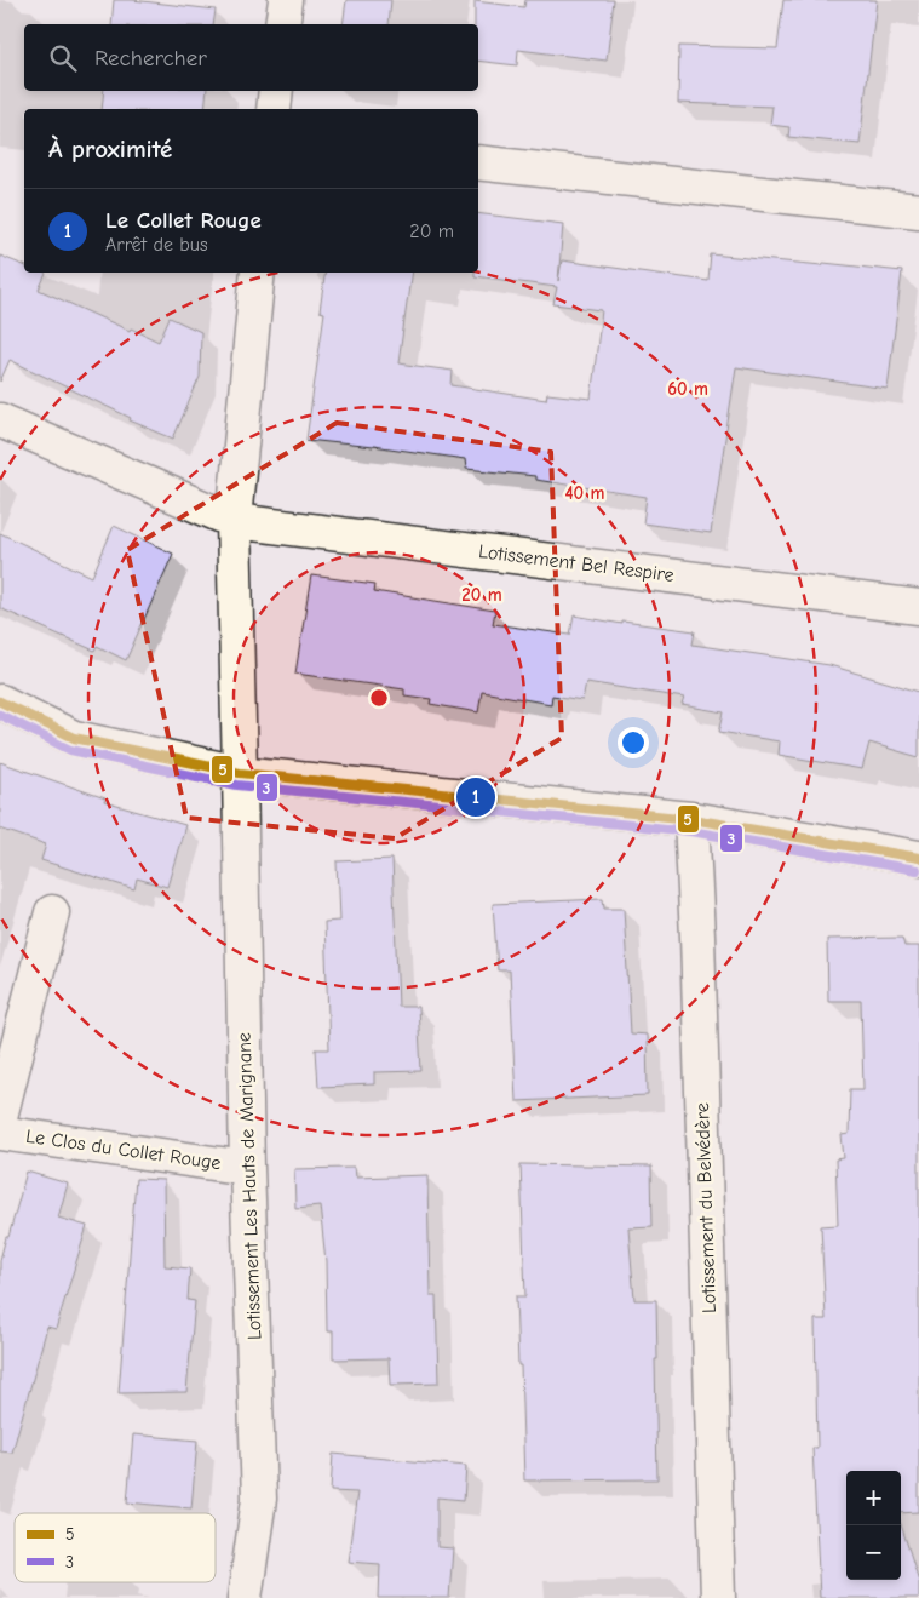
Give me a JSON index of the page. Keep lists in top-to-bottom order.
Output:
{
  "streets": {
    "street": [
      "Lotissement Bel Respire",
      "Le Clos du Collet Rouge",
      "Lotissement Les Hauts de Marignane",
      "Lotissement du Belvédère"
    ]
  },
  "crossings": [
    ["Le Clos du Collet Rouge", "Lotissement Les Hauts de Marignane"]
  ],
  "lines": ["transit line 5", "transit line 3"],
  "legend": ["5", "3"],
  "page": {
    "search": "Rechercher",
    "heading": "À proximité",
    "list": [
      {
        "mark": "1",
        "name": "Le Collet Rouge",
        "note": "Arrêt de bus",
        "value": "20 m"
      }
    ],
    "pins": "1",
    "map_buttons": ["+", "−"]
  },
  "rings": ["60 m", "40 m", "20 m"]
}
